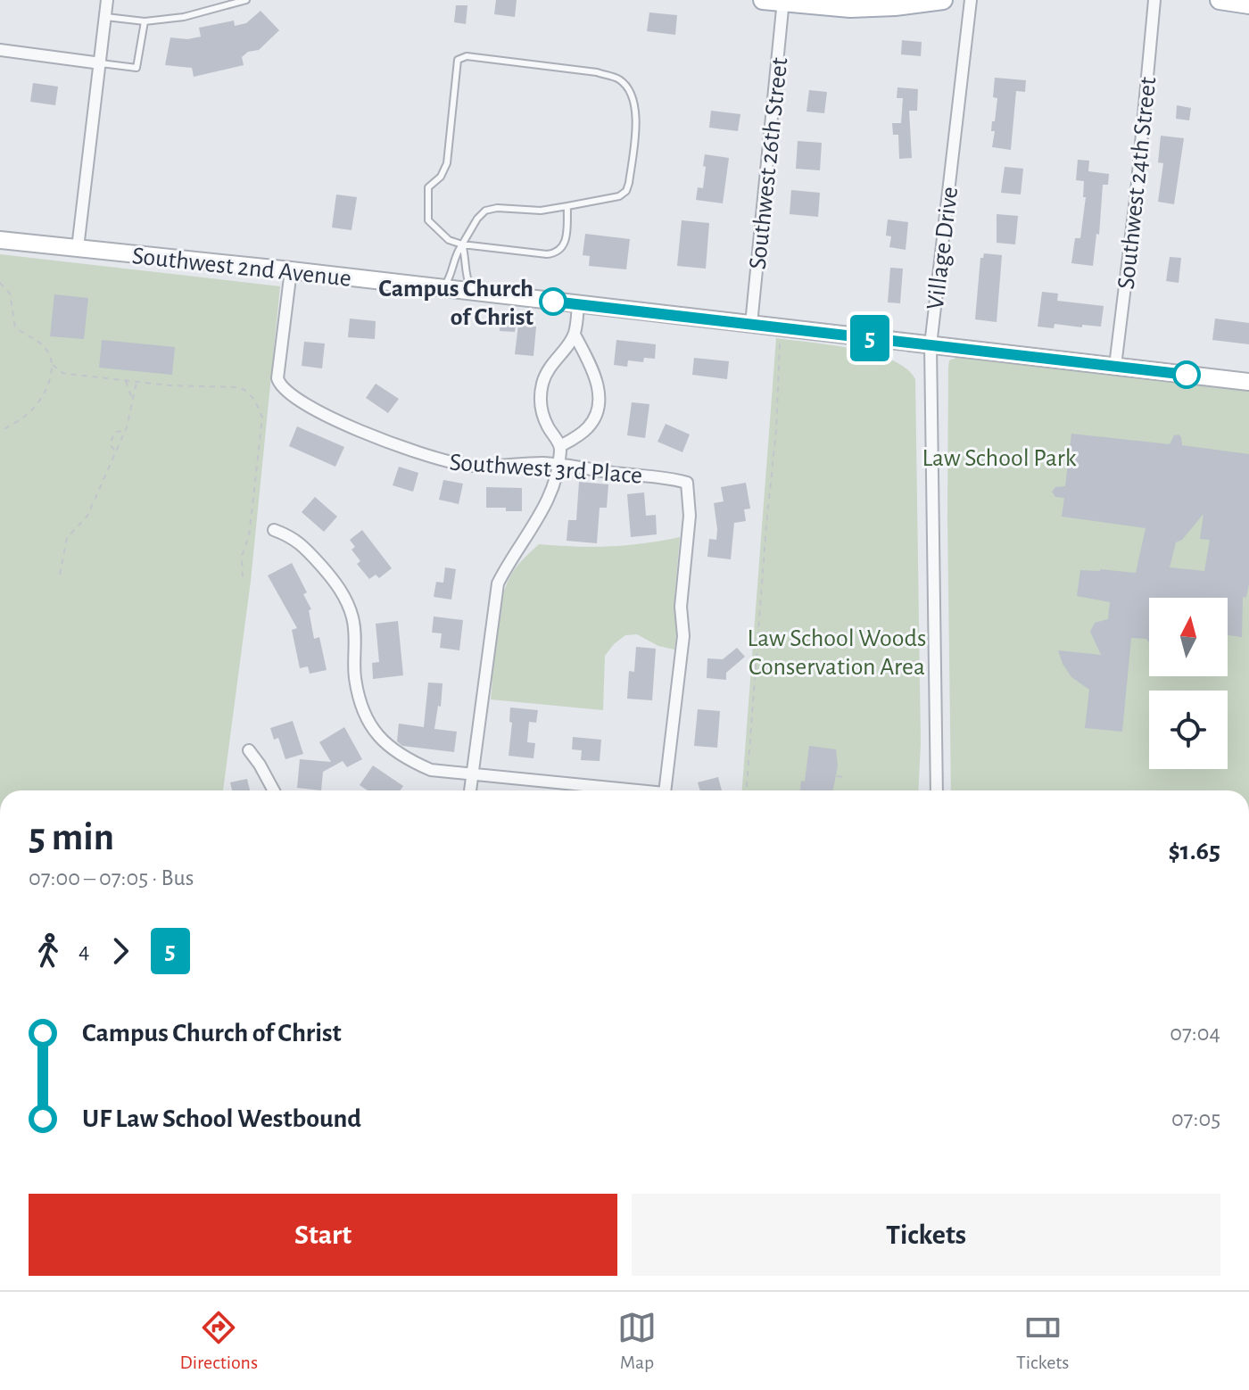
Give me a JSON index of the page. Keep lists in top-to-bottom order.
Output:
{
  "streets": {
    "main road": ["Southwest 2nd Avenue"],
    "street": [
      "Southwest 26th Street",
      "Southwest 24th Street",
      "Village Drive",
      "Southwest 3rd Place"
    ]
  },
  "crossings": [
    ["Southwest 26th Street", "Southwest 2nd Avenue"],
    ["Southwest 24th Street", "Southwest 2nd Avenue"],
    ["Village Drive", "Southwest 2nd Avenue"],
    ["Southwest 2nd Avenue", "Southwest 3rd Place"]
  ],
  "parks": ["Law School Park", "Law School Woods Conservation Area"],
  "places": ["Campus Church of Christ"],
  "lines": ["bus line 5"],
  "north": "top",
  "page": {
    "on_map": "5",
    "heading": ["5 min", "07:00 – 07:05 · Bus", "$1.65"],
    "legs": ["4", "5"],
    "list": [
      {
        "name": "Campus Church of Christ",
        "value": "07:04"
      },
      {
        "name": "UF Law School Westbound",
        "value": "07:05"
      }
    ],
    "buttons": ["Start", "Tickets"],
    "tabs": ["Directions", "Map", "Tickets"]
  }
}
